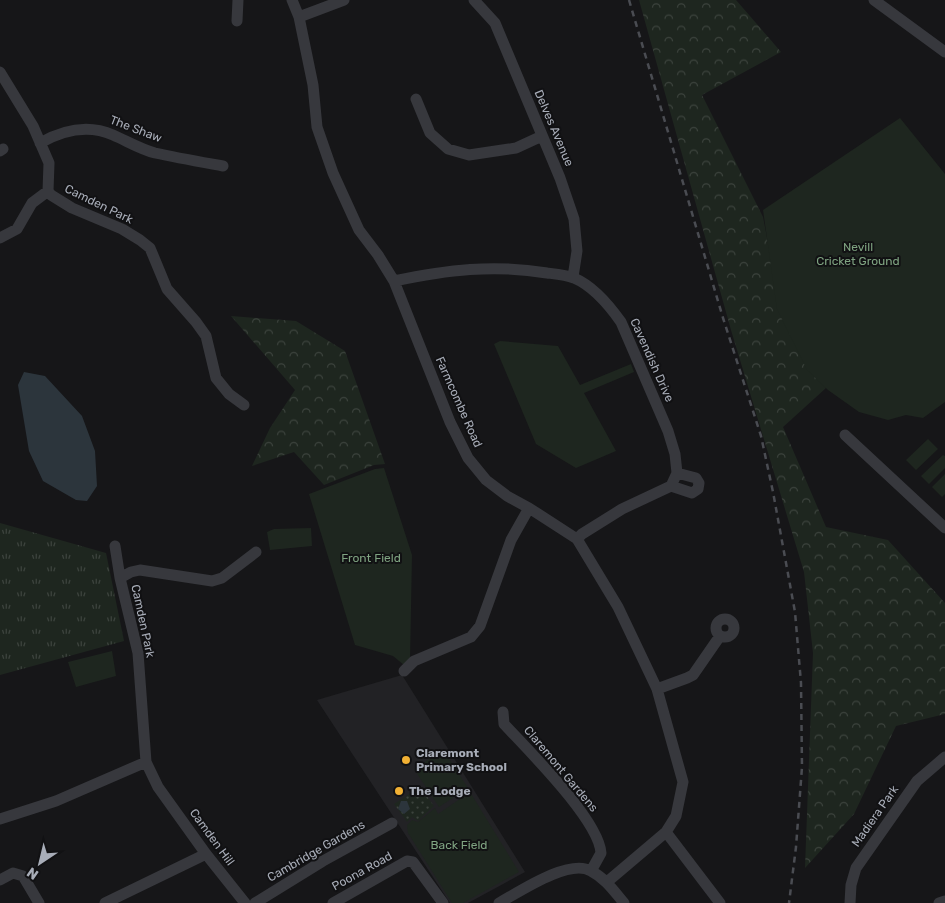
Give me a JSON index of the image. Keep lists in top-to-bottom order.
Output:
{
  "streets": {
    "street": [
      "Delves Avenue",
      "The Shaw",
      "Camden Park",
      "Cavendish Drive",
      "Farmcombe Road",
      "Claremont Gardens",
      "Madiera Park",
      "Camden Hill",
      "Cambridge Gardens",
      "Poona Road"
    ]
  },
  "crossings": [
    ["Delves Avenue", "Cavendish Drive"],
    ["The Shaw", "Camden Park"],
    ["Camden Park", "Camden Hill"],
    ["Cavendish Drive", "Farmcombe Road"]
  ],
  "parks": ["Nevill Cricket Ground", "Front Field", "Back Field"],
  "places": ["Claremont Primary School", "The Lodge"],
  "north": "bottom left"
}
